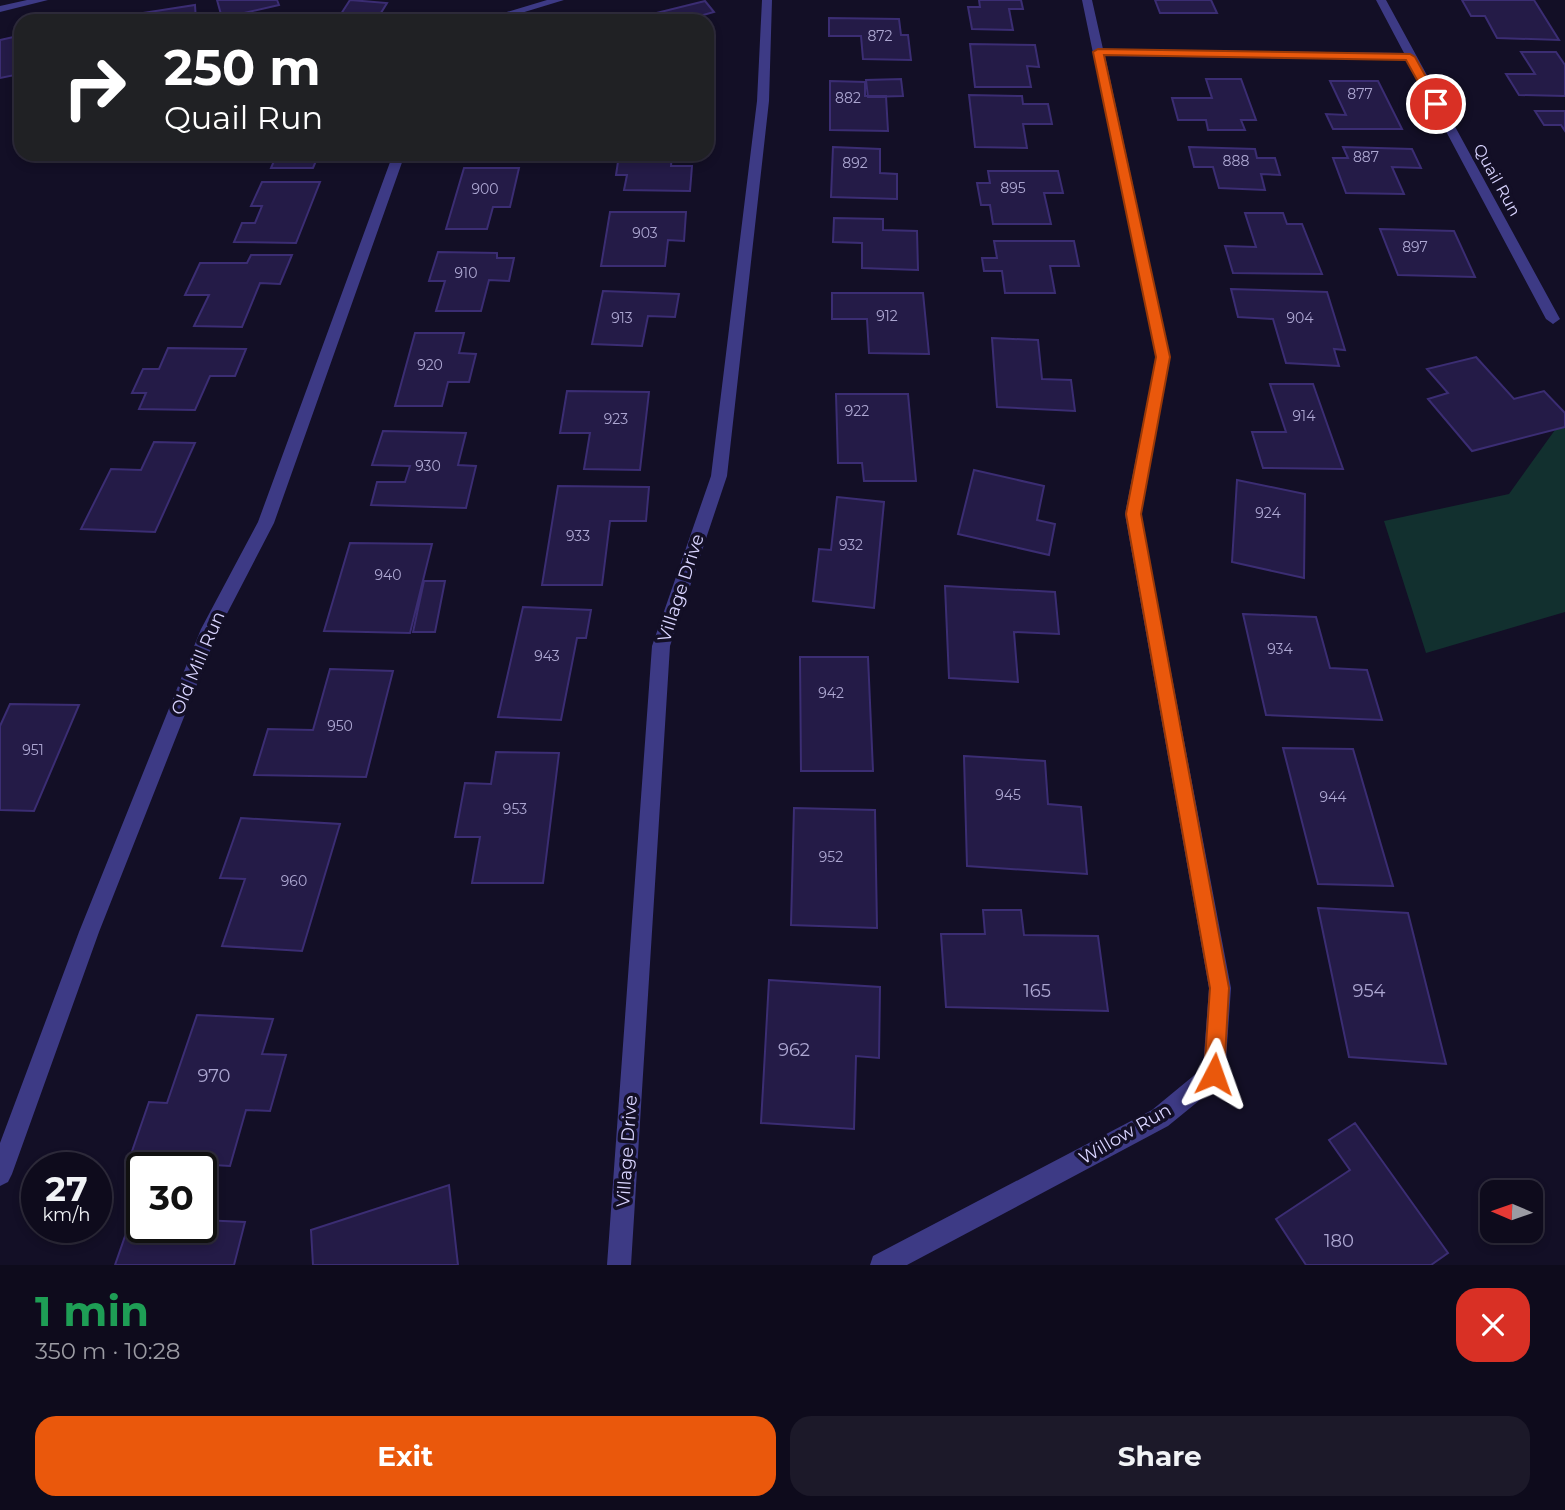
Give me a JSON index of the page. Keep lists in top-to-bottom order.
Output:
{
  "streets": {
    "street": [
      "Quail Run",
      "Village Drive",
      "Old Mill Run",
      "Willow Run"
    ]
  },
  "house_numbers": [
    "872",
    "877",
    "882",
    "887",
    "888",
    "892",
    "895",
    "900",
    "903",
    "897",
    "910",
    "912",
    "913",
    "904",
    "920",
    "922",
    "914",
    "923",
    "930",
    "924",
    "933",
    "932",
    "940",
    "934",
    "943",
    "942",
    "950",
    "951",
    "945",
    "944",
    "953",
    "952",
    "960",
    "165",
    "954",
    "962",
    "970",
    "180"
  ],
  "north": "left",
  "page": {
    "turn": ["250 m", "Quail Run"],
    "speed": "27 km/h",
    "limit": "30",
    "heading": ["1 min", "350 m · 10:28"],
    "buttons": ["Exit", "Share"]
  }
}
